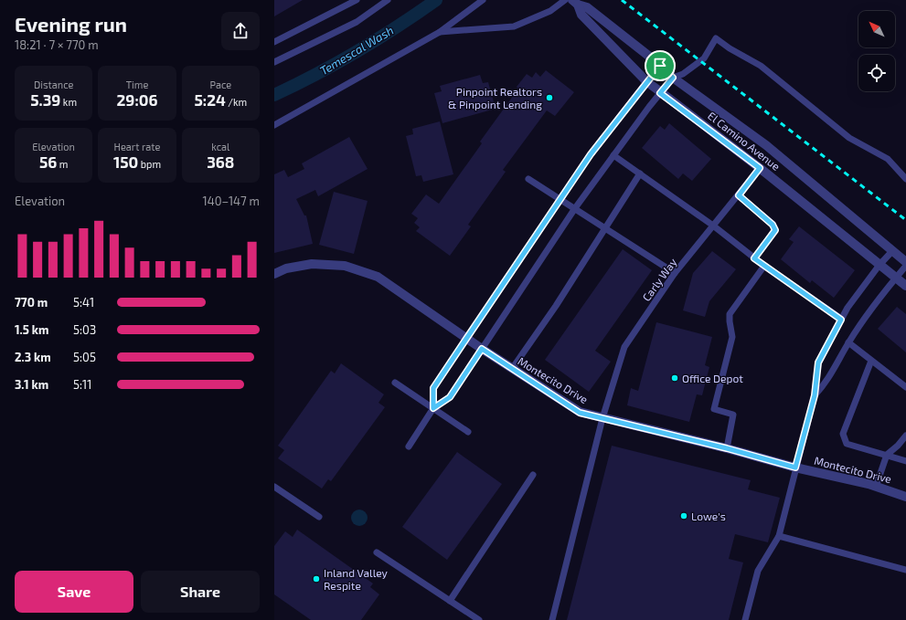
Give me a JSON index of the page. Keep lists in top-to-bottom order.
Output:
{
  "streets": {
    "street": ["El Camino Avenue", "Montecito Drive"],
    "lane": ["Carly Way"]
  },
  "crossings": [
    ["El Camino Avenue", "Carly Way"],
    ["Carly Way", "Montecito Drive"]
  ],
  "water": ["Temescal Wash"],
  "places": [
    "Pinpoint Realtors & Pinpoint Lending",
    "Office Depot",
    "Lowe's",
    "Inland Valley Respite"
  ],
  "north": "top left",
  "page": {
    "heading": ["Evening run", "18:21 · 7 × 770 m"],
    "stats": [
      ["Distance", "5.39 km"],
      ["Time", "29:06"],
      ["Pace", "5:24 /km"],
      ["Elevation", "56 m"],
      ["Heart rate", "150 bpm"],
      ["kcal", "368"]
    ],
    "chart": ["Elevation", "140–147 m"],
    "list": [
      {
        "name": "770 m",
        "note": "5:41"
      },
      {
        "name": "1.5 km",
        "note": "5:03"
      },
      {
        "name": "2.3 km",
        "note": "5:05"
      },
      {
        "name": "3.1 km",
        "note": "5:11"
      }
    ],
    "buttons": ["Save", "Share"]
  }
}
